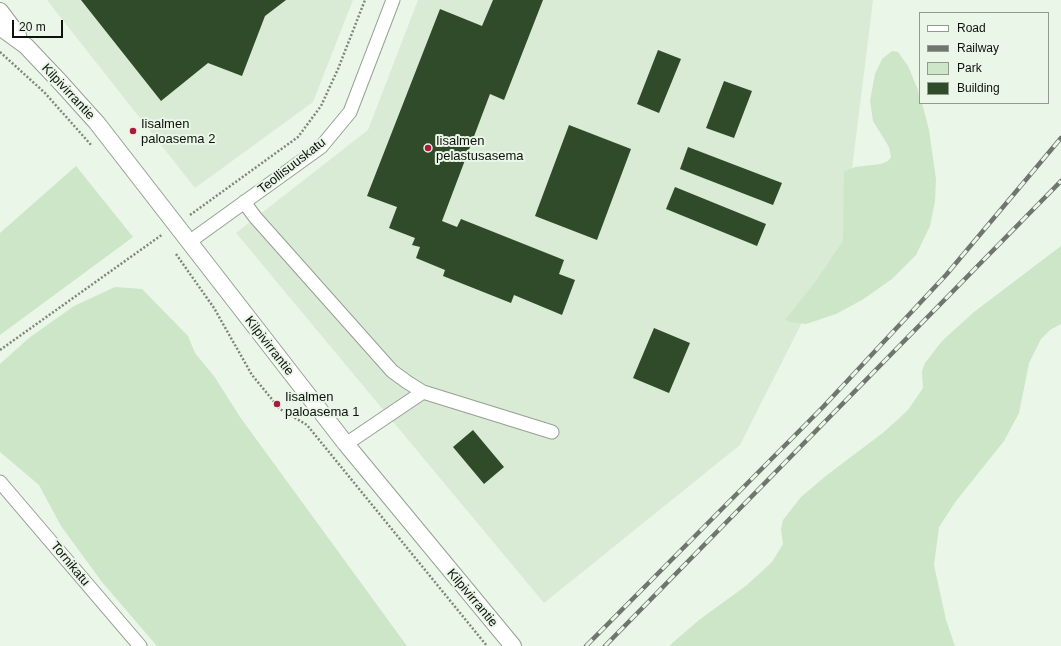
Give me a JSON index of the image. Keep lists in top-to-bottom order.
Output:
{
  "streets": {
    "street": ["Kilpivirrantie", "Teollisuuskatu", "Tornikatu"]
  },
  "crossings": [
    ["Kilpivirrantie", "Teollisuuskatu"]
  ],
  "places": ["Iisalmen paloasema 2", "Iisalmen pelastusasema", "Iisalmen paloasema 1"],
  "legend": [
    "Road",
    "Railway",
    "Park",
    "Building"
  ],
  "scale_bar": "20 m"
}
